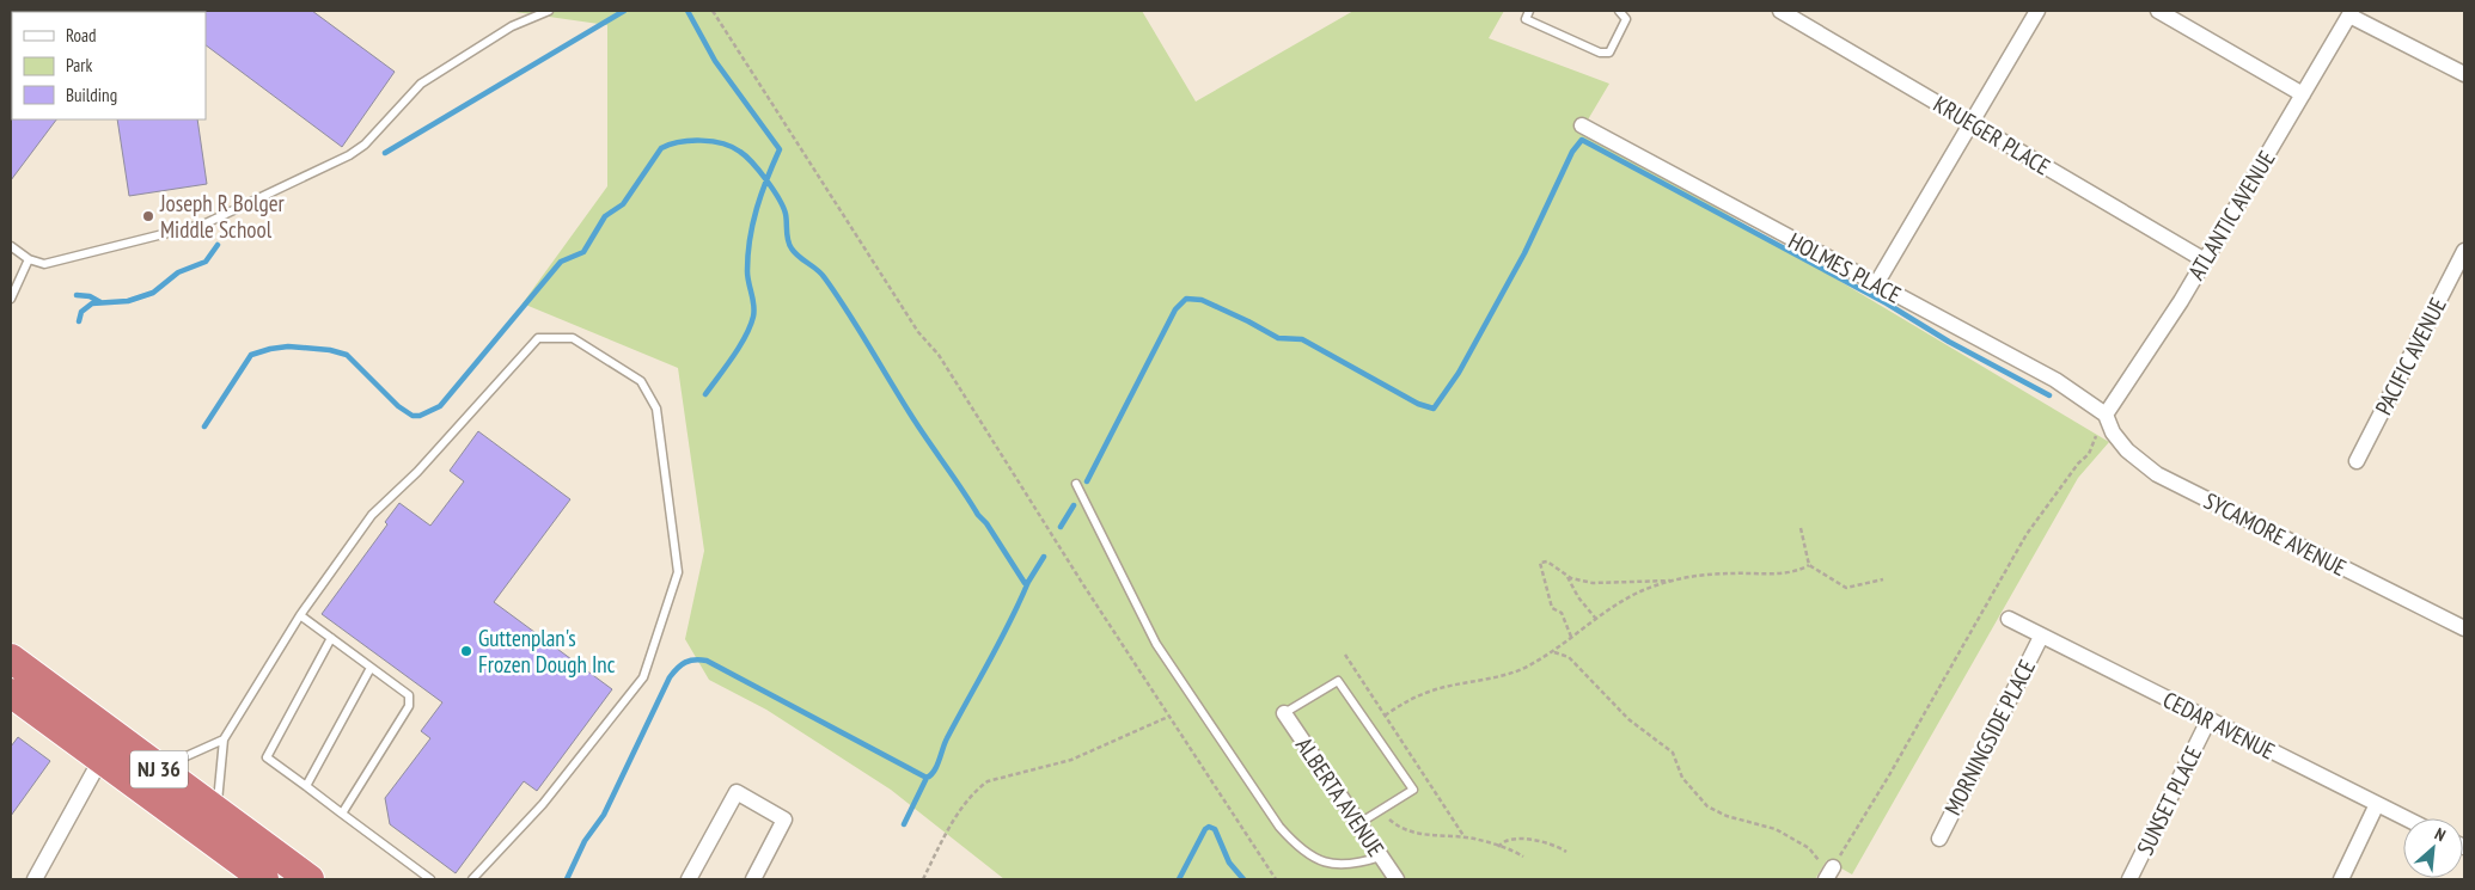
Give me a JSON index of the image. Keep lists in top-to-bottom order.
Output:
{
  "streets": {
    "highway": ["NJ 36"],
    "street": [
      "KRUEGER PLACE",
      "ATLANTIC AVENUE",
      "HOLMES PLACE",
      "PACIFIC AVENUE",
      "SYCAMORE AVENUE",
      "CEDAR AVENUE",
      "MORNINGSIDE PLACE",
      "ALBERTA AVENUE",
      "SUNSET PLACE"
    ]
  },
  "crossings": [
    ["KRUEGER PLACE", "ATLANTIC AVENUE"],
    ["ATLANTIC AVENUE", "HOLMES PLACE"],
    ["ATLANTIC AVENUE", "SYCAMORE AVENUE"],
    ["HOLMES PLACE", "SYCAMORE AVENUE"],
    ["CEDAR AVENUE", "MORNINGSIDE PLACE"],
    ["CEDAR AVENUE", "SUNSET PLACE"]
  ],
  "places": ["Joseph R Bolger Middle School", "Guttenplan's Frozen Dough Inc"],
  "legend": ["Road", "Park", "Building"],
  "north": "top right"
}
